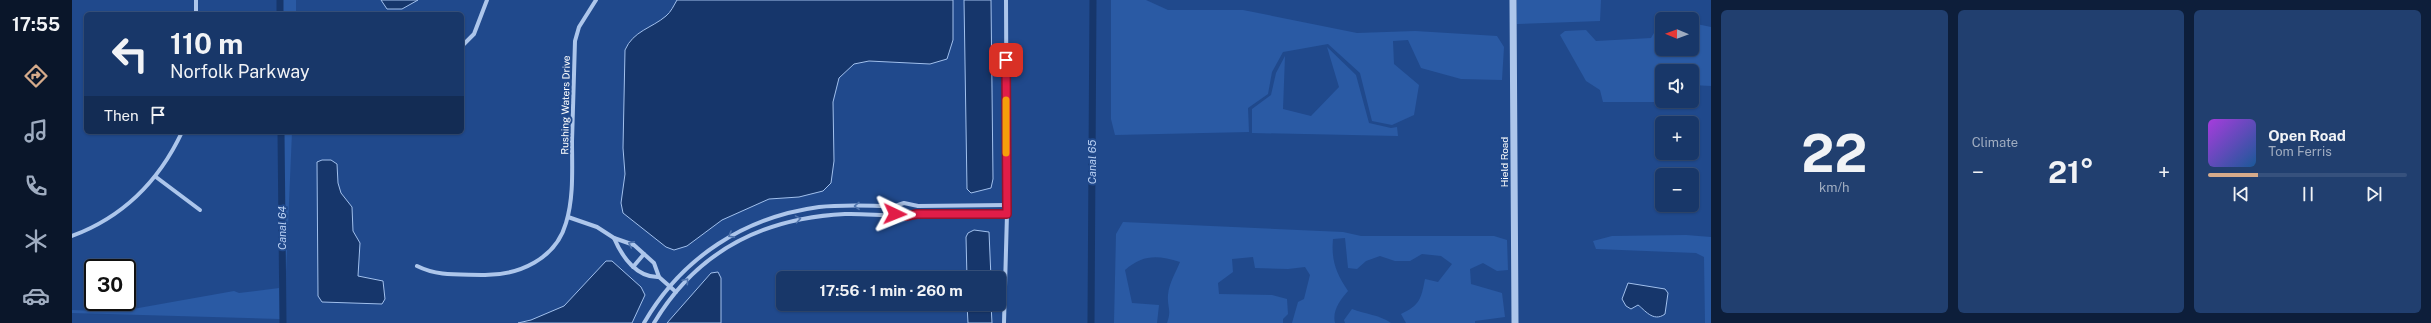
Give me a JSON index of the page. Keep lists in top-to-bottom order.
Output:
{
  "streets": {
    "street": ["Rushing Waters Drive", "Hield Road"]
  },
  "water": ["Canal 65", "Canal 64"],
  "north": "left",
  "page": {
    "tabs": "17:55",
    "tile": [
      ["22", "km/h"],
      "Climate"
    ],
    "map_buttons": ["+", "−"],
    "turn": ["110 m", "Norfolk Parkway"],
    "then": "Then",
    "song": ["Open Road", "Tom Ferris"],
    "heat": ["−", "21°", "+"],
    "limit": "30",
    "trip": "17:56 · 1 min · 260 m"
  }
}
